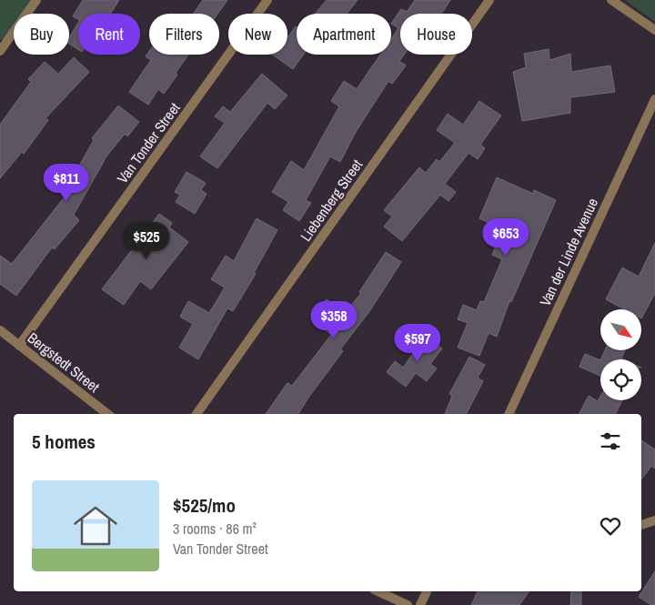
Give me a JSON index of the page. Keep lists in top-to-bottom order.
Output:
{
  "streets": {
    "street": [
      "Van Tonder Street",
      "Liebenberg Street",
      "Van der Linde Avenue",
      "Bergstedt Street"
    ]
  },
  "crossings": [
    ["Van Tonder Street", "Bergstedt Street"]
  ],
  "north": "bottom right",
  "page": {
    "chip": [
      "Buy",
      "Rent",
      "Filters",
      "New",
      "Apartment",
      "House"
    ],
    "price": [
      "$811",
      "$653",
      "$525",
      "$358",
      "$597"
    ],
    "heading": "5 homes",
    "list": [
      {
        "name": "$525/mo",
        "note": "3 rooms · 86 m² · Van Tonder Street"
      }
    ]
  }
}
